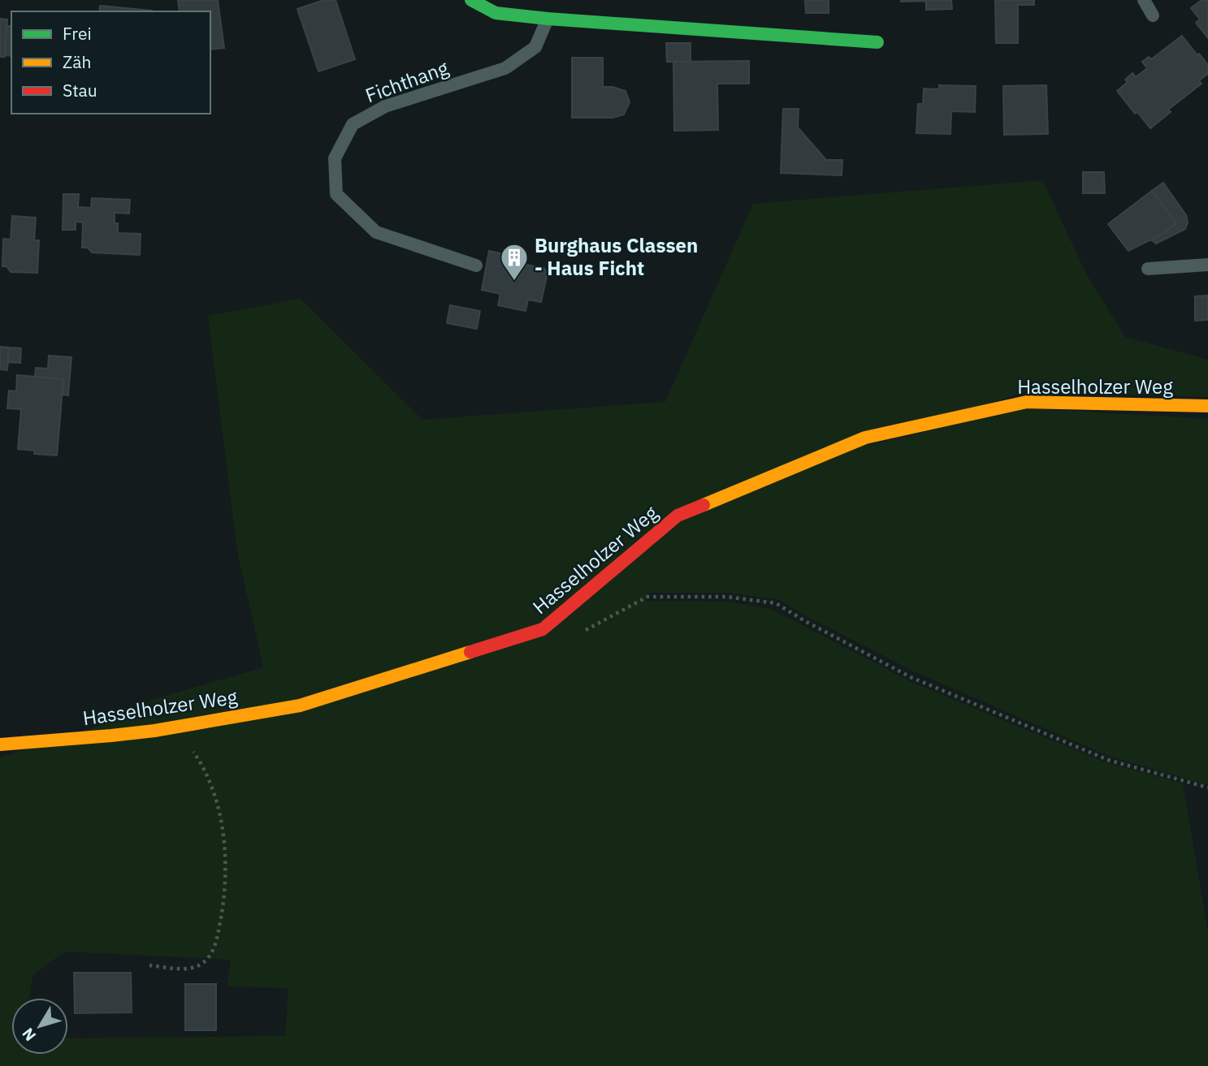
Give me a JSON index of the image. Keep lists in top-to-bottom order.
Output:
{
  "streets": {
    "street": ["Hasselholzer Weg"],
    "lane": ["Fichthang"]
  },
  "places": {
    "building": ["Burghaus Classen - Haus Ficht"]
  },
  "legend": ["Frei", "Zäh", "Stau"],
  "north": "bottom left"
}
